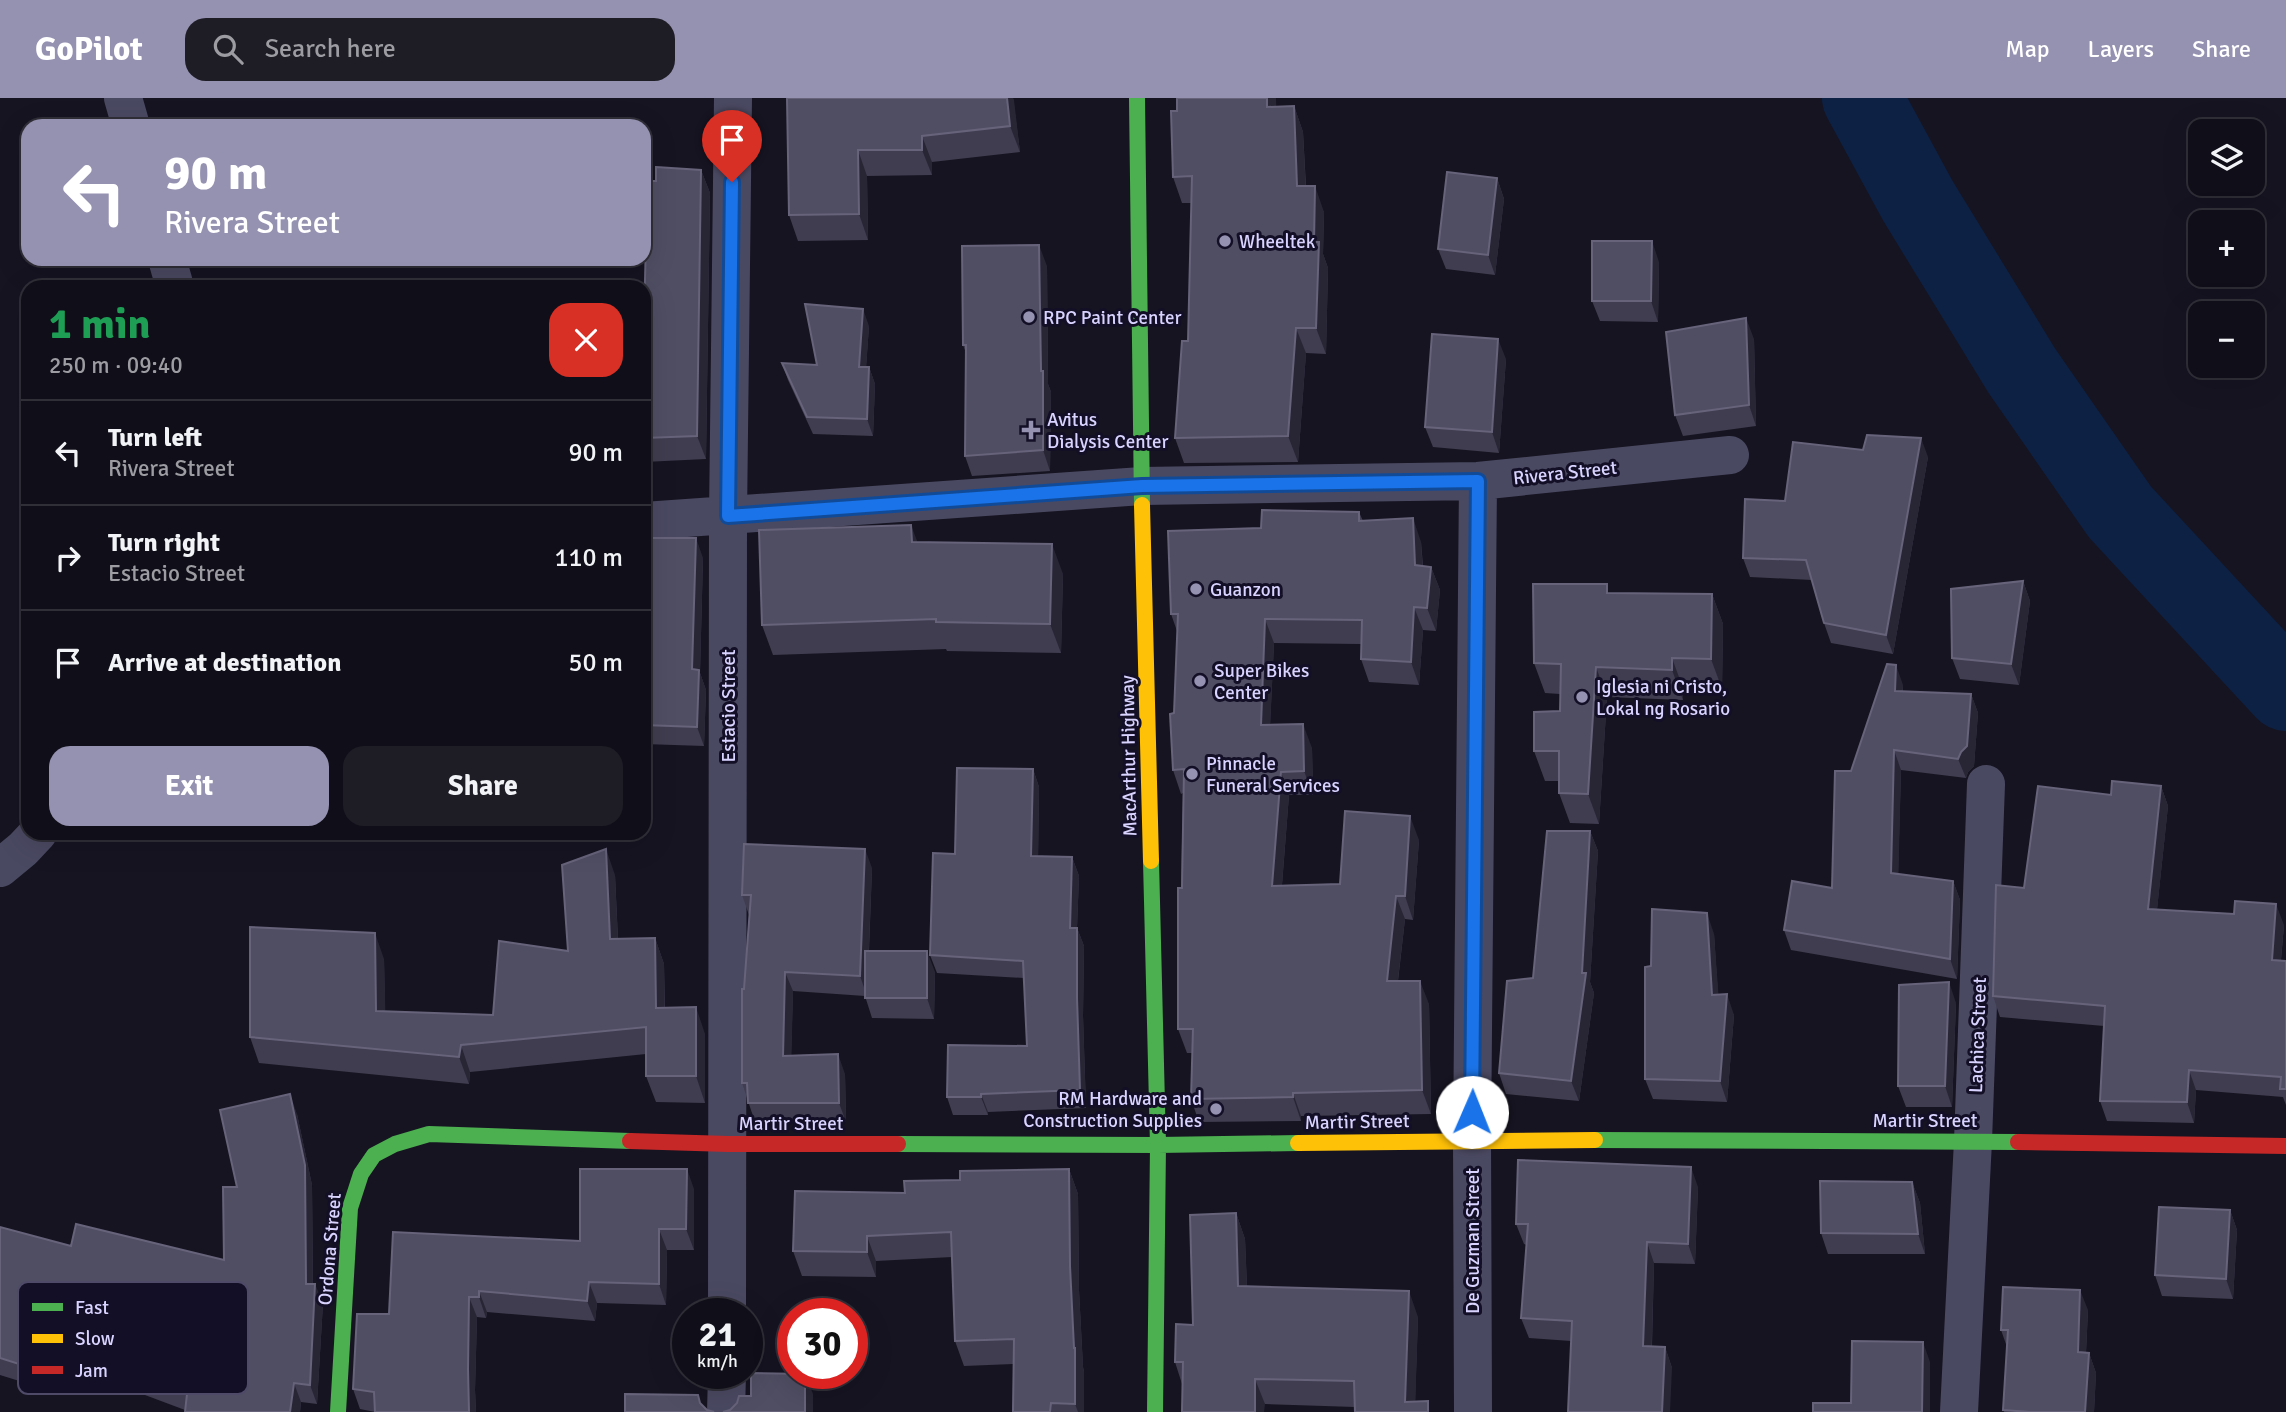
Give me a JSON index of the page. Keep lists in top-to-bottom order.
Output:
{
  "streets": {
    "main road": ["MacArthur Highway", "Martir Street", "Ordona Street"],
    "street": [
      "Rivera Street",
      "Estacio Street",
      "Lachica Street",
      "De Guzman Street"
    ]
  },
  "crossings": [
    ["Rivera Street", "Estacio Street"],
    ["Rivera Street", "MacArthur Highway"],
    ["Rivera Street", "De Guzman Street"],
    ["Estacio Street", "Martir Street"],
    ["MacArthur Highway", "Martir Street"],
    ["Lachica Street", "Martir Street"],
    ["Martir Street", "De Guzman Street"],
    ["Martir Street", "Ordona Street"]
  ],
  "places": {
    "other": [
      "Wheeltek",
      "RPC Paint Center",
      "Guanzon",
      "Super Bikes Center",
      "Iglesia ni Cristo, Lokal ng Rosario",
      "Pinnacle Funeral Services",
      "RM Hardware and Construction Supplies"
    ],
    "health": ["Avitus Dialysis Center"]
  },
  "legend": ["Fast", "Slow", "Jam"],
  "page": {
    "header": "GoPilot",
    "search": "Search here",
    "nav": ["Map", "Layers", "Share"],
    "map_buttons": ["+", "−"],
    "turn": ["90 m", "Rivera Street"],
    "heading": ["1 min", "250 m · 09:40"],
    "list": [
      {
        "name": "Turn left",
        "note": "Rivera Street",
        "value": "90 m"
      },
      {
        "name": "Turn right",
        "note": "Estacio Street",
        "value": "110 m"
      },
      {
        "name": "Arrive at destination",
        "value": "50 m"
      }
    ],
    "buttons": ["Exit", "Share"],
    "speed": "21 km/h",
    "limit": "30"
  }
}
